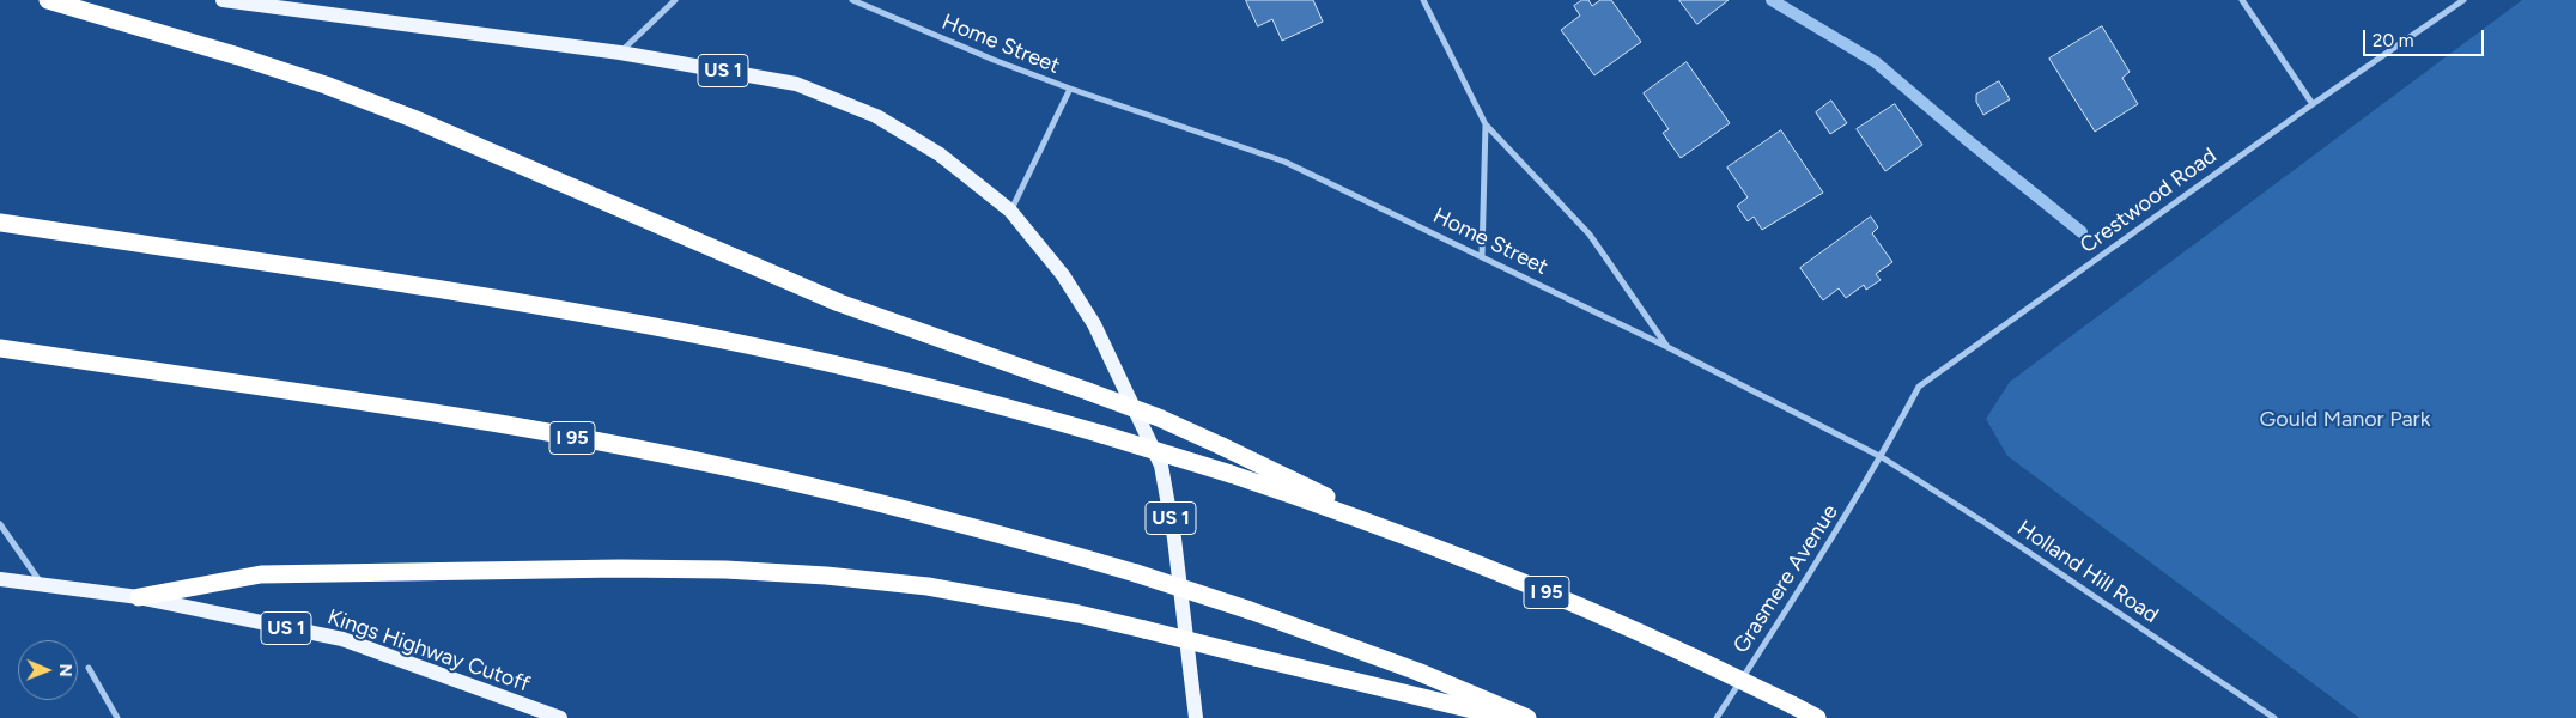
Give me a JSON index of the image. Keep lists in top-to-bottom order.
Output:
{
  "streets": {
    "highway": ["I 95"],
    "main road": ["US 1", "Kings Highway Cutoff"],
    "street": [
      "Home Street",
      "Crestwood Road",
      "Holland Hill Road",
      "Grasmere Avenue"
    ]
  },
  "crossings": [
    ["Home Street", "US 1"],
    ["Home Street", "Crestwood Road"],
    ["Home Street", "Holland Hill Road"],
    ["Home Street", "Grasmere Avenue"],
    ["Crestwood Road", "Holland Hill Road"],
    ["Crestwood Road", "Grasmere Avenue"],
    ["Holland Hill Road", "Grasmere Avenue"]
  ],
  "parks": ["Gould Manor Park"],
  "scale_bar": "20 m",
  "north": "right"
}
